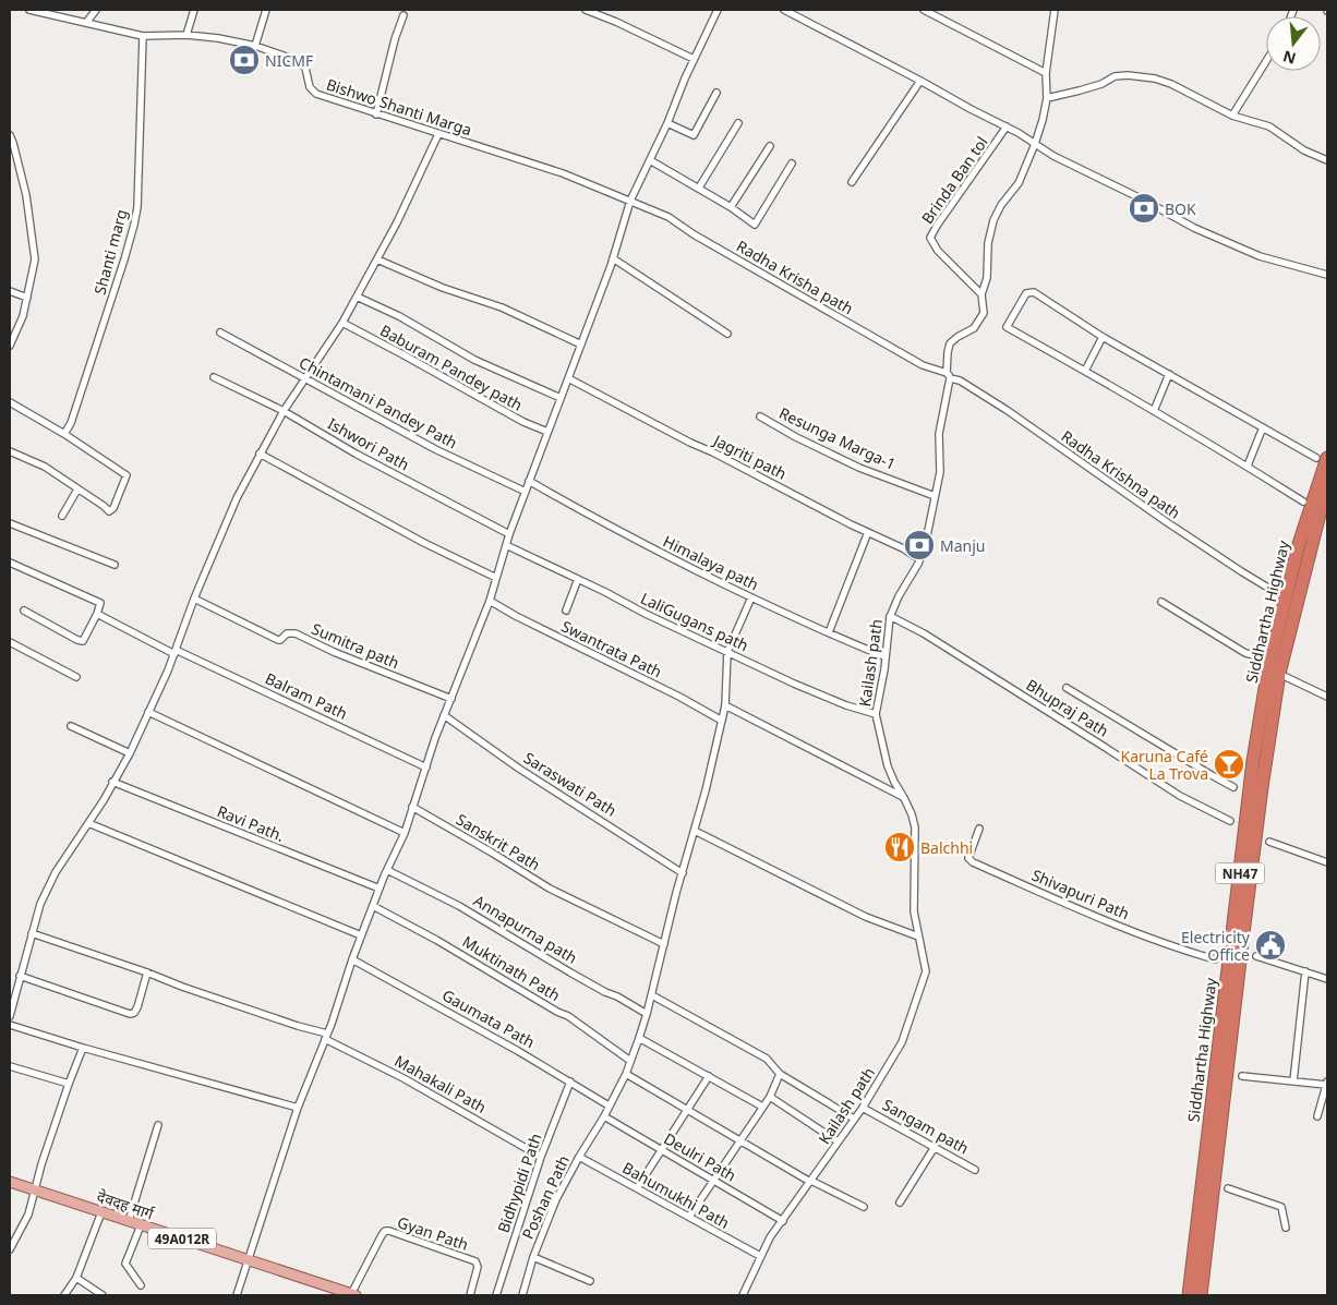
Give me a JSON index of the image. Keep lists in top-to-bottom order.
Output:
{
  "streets": {
    "highway": ["Siddhartha Highway", "NH47"],
    "main road": ["देवदह मार्ग", "49A012R"],
    "street": [
      "Bishwo Shanti Marga",
      "Brinda Ban tol",
      "Shanti marg",
      "Radha Krisha path",
      "Baburam Pandey path",
      "Chintamani Pandey Path",
      "Resunga Marga-1",
      "Ishwori Path",
      "Jagriti path",
      "Radha Krishna path",
      "Himalaya path",
      "LaliGugans path",
      "Sumitra path",
      "Swantrata Path",
      "Kailash path",
      "Balram Path",
      "Bhupraj Path",
      "Saraswati Path",
      "Ravi Path.",
      "Sanskrit Path",
      "Shivapuri Path",
      "Annapurna path",
      "Muktinath Path",
      "Gaumata Path",
      "Mahakali Path",
      "Sangam path",
      "Deulri Path",
      "Bidhypidi Path",
      "Bahumukhi Path",
      "Poshan Path",
      "Gyan Path"
    ]
  },
  "crossings": [
    ["Bishwo Shanti Marga", "Shanti marg"],
    ["Bishwo Shanti Marga", "Radha Krisha path"],
    ["Brinda Ban tol", "Kailash path"],
    ["Radha Krisha path", "Radha Krishna path"],
    ["Radha Krisha path", "Kailash path"],
    ["Resunga Marga-1", "Kailash path"],
    ["Jagriti path", "Kailash path"],
    ["Radha Krishna path", "Kailash path"],
    ["Himalaya path", "Kailash path"],
    ["LaliGugans path", "Kailash path"],
    ["LaliGugans path", "Poshan Path"],
    ["Swantrata Path", "Poshan Path"],
    ["Kailash path", "Bhupraj Path"],
    ["Kailash path", "Sangam path"],
    ["Kailash path", "Deulri Path"],
    ["Kailash path", "Bahumukhi Path"],
    ["Saraswati Path", "Poshan Path"],
    ["Sanskrit Path", "Poshan Path"],
    ["Annapurna path", "Poshan Path"],
    ["Muktinath Path", "Poshan Path"],
    ["Gaumata Path", "Bidhypidi Path"],
    ["Gaumata Path", "Poshan Path"],
    ["Mahakali Path", "Bidhypidi Path"],
    ["Deulri Path", "Poshan Path"],
    ["Bahumukhi Path", "Poshan Path"],
    ["देवदह मार्ग", "Gyan Path"]
  ],
  "places": {
    "bank": ["NICMF", "BOK", "Manju"],
    "bar": ["Karuna Café La Trova"],
    "restaurant": ["Balchhi"],
    "public building": ["Electricity Office"]
  },
  "north": "bottom"
}
